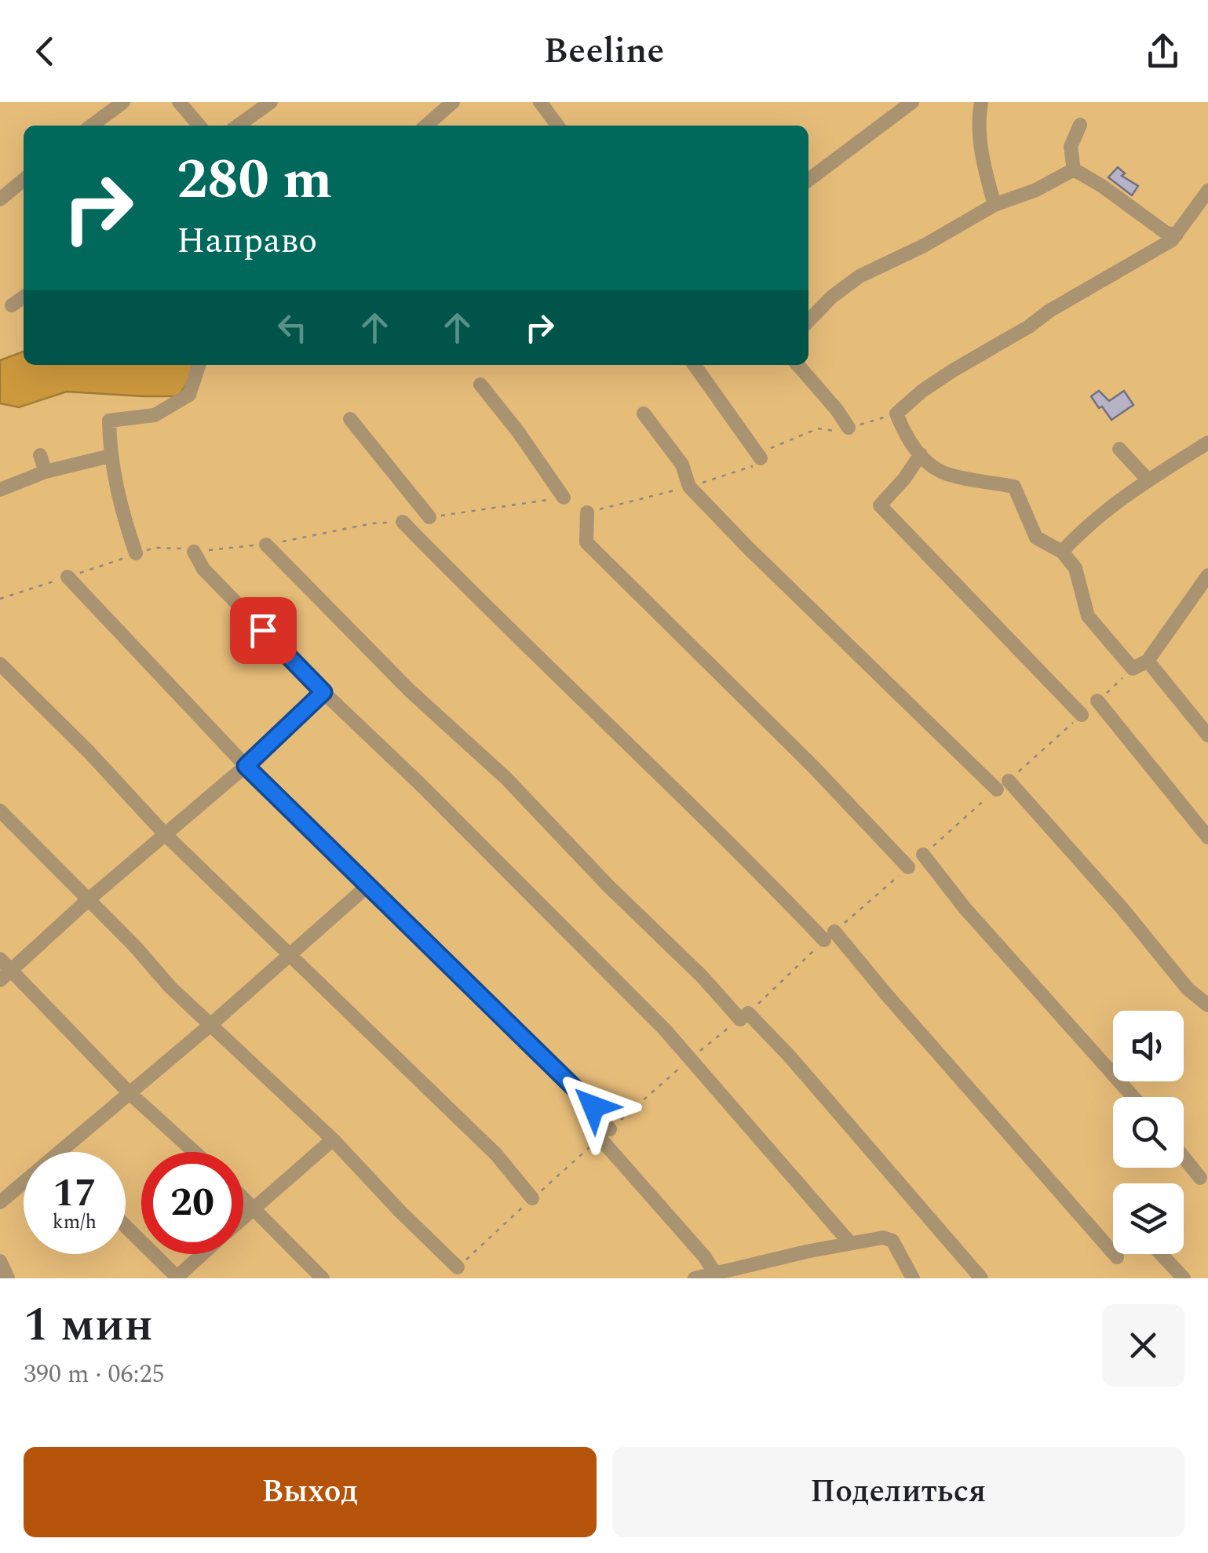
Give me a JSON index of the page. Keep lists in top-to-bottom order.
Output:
{
  "page": {
    "header": "Beeline",
    "turn": ["280 m", "Направо"],
    "speed": "17 km/h",
    "limit": "20",
    "heading": ["1 мин", "390 m · 06:25"],
    "buttons": ["Выход", "Поделиться"]
  }
}
